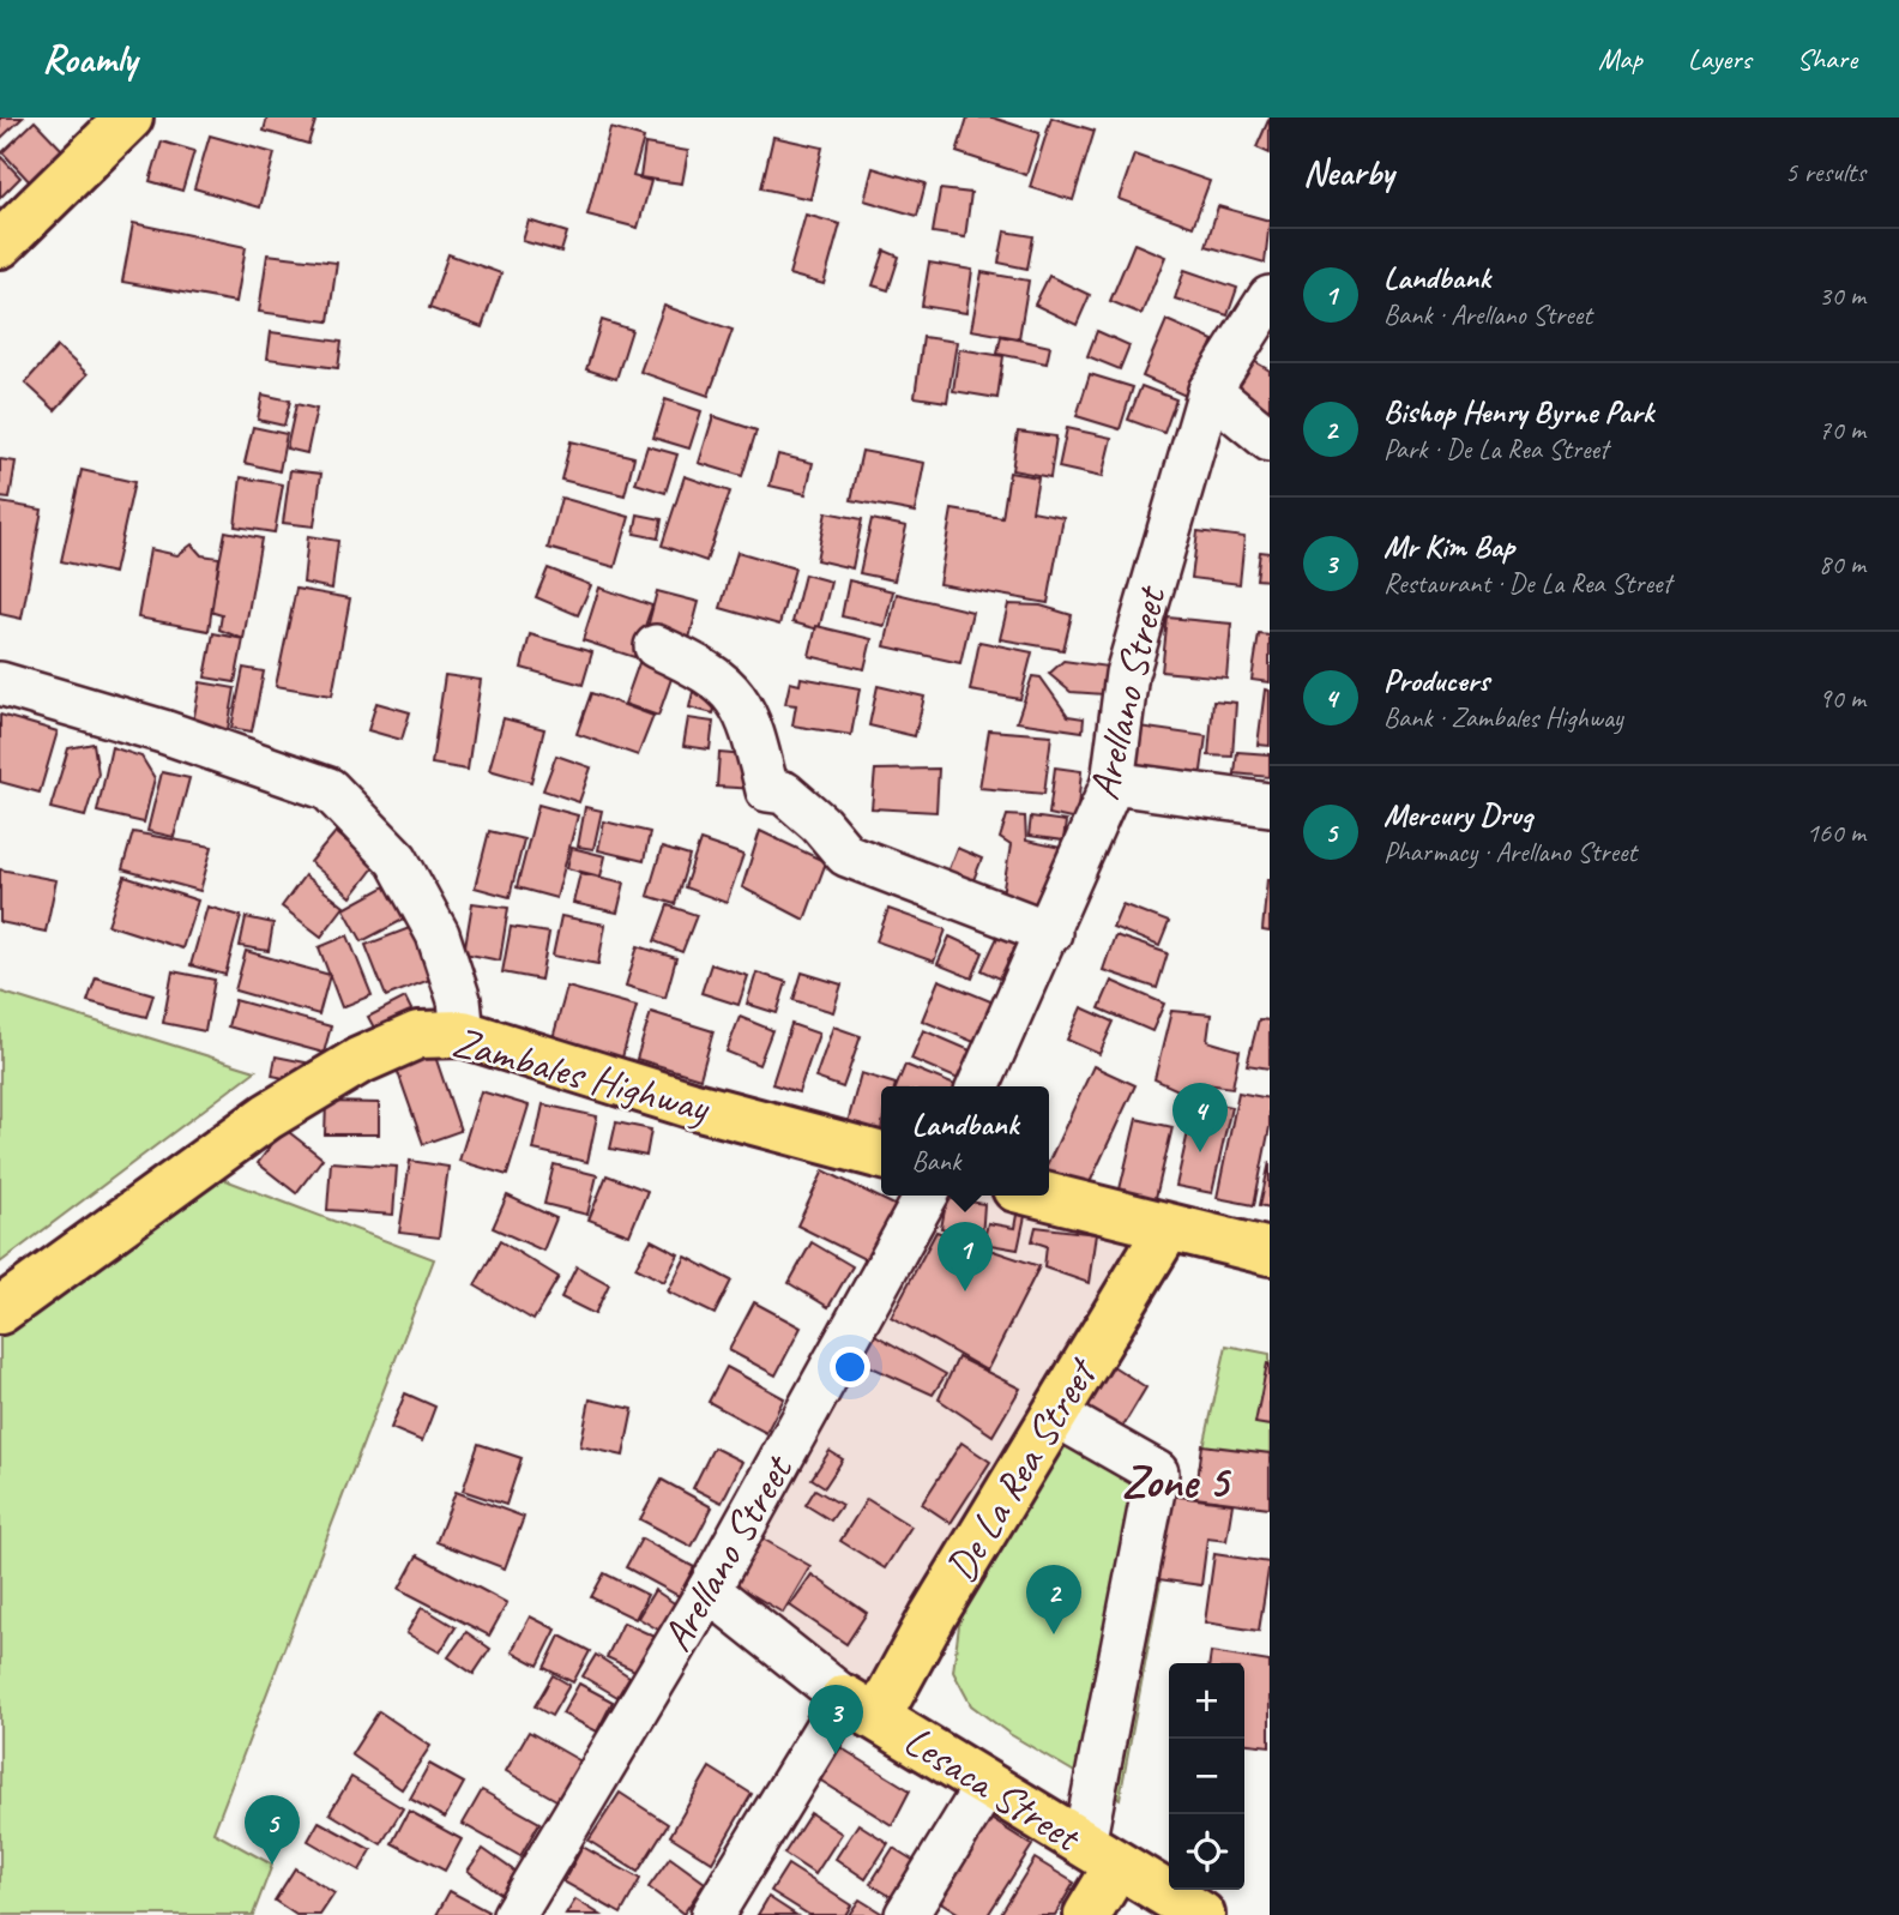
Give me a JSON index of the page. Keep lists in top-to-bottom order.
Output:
{
  "streets": {
    "main road": ["Zambales Highway", "De La Rea Street", "Lesaca Street"],
    "street": ["Arellano Street"]
  },
  "crossings": [
    ["Arellano Street", "Lesaca Street"],
    ["De La Rea Street", "Lesaca Street"]
  ],
  "districts": ["Zone 5"],
  "page": {
    "header": "Roamly",
    "nav": ["Map", "Layers", "Share"],
    "heading": ["Nearby", "5 results"],
    "list": [
      {
        "mark": "1",
        "name": "Landbank",
        "note": "Bank · Arellano Street",
        "value": "30 m"
      },
      {
        "mark": "2",
        "name": "Bishop Henry Byrne Park",
        "note": "Park · De La Rea Street",
        "value": "70 m"
      },
      {
        "mark": "3",
        "name": "Mr Kim Bap",
        "note": "Restaurant · De La Rea Street",
        "value": "80 m"
      },
      {
        "mark": "4",
        "name": "Producers",
        "note": "Bank · Zambales Highway",
        "value": "90 m"
      },
      {
        "mark": "5",
        "name": "Mercury Drug",
        "note": "Pharmacy · Arellano Street",
        "value": "160 m"
      }
    ],
    "pins": [
      "4",
      "1",
      "2",
      "3",
      "5"
    ],
    "popup": ["Landbank", "Bank"],
    "map_buttons": ["+", "−"]
  }
}
